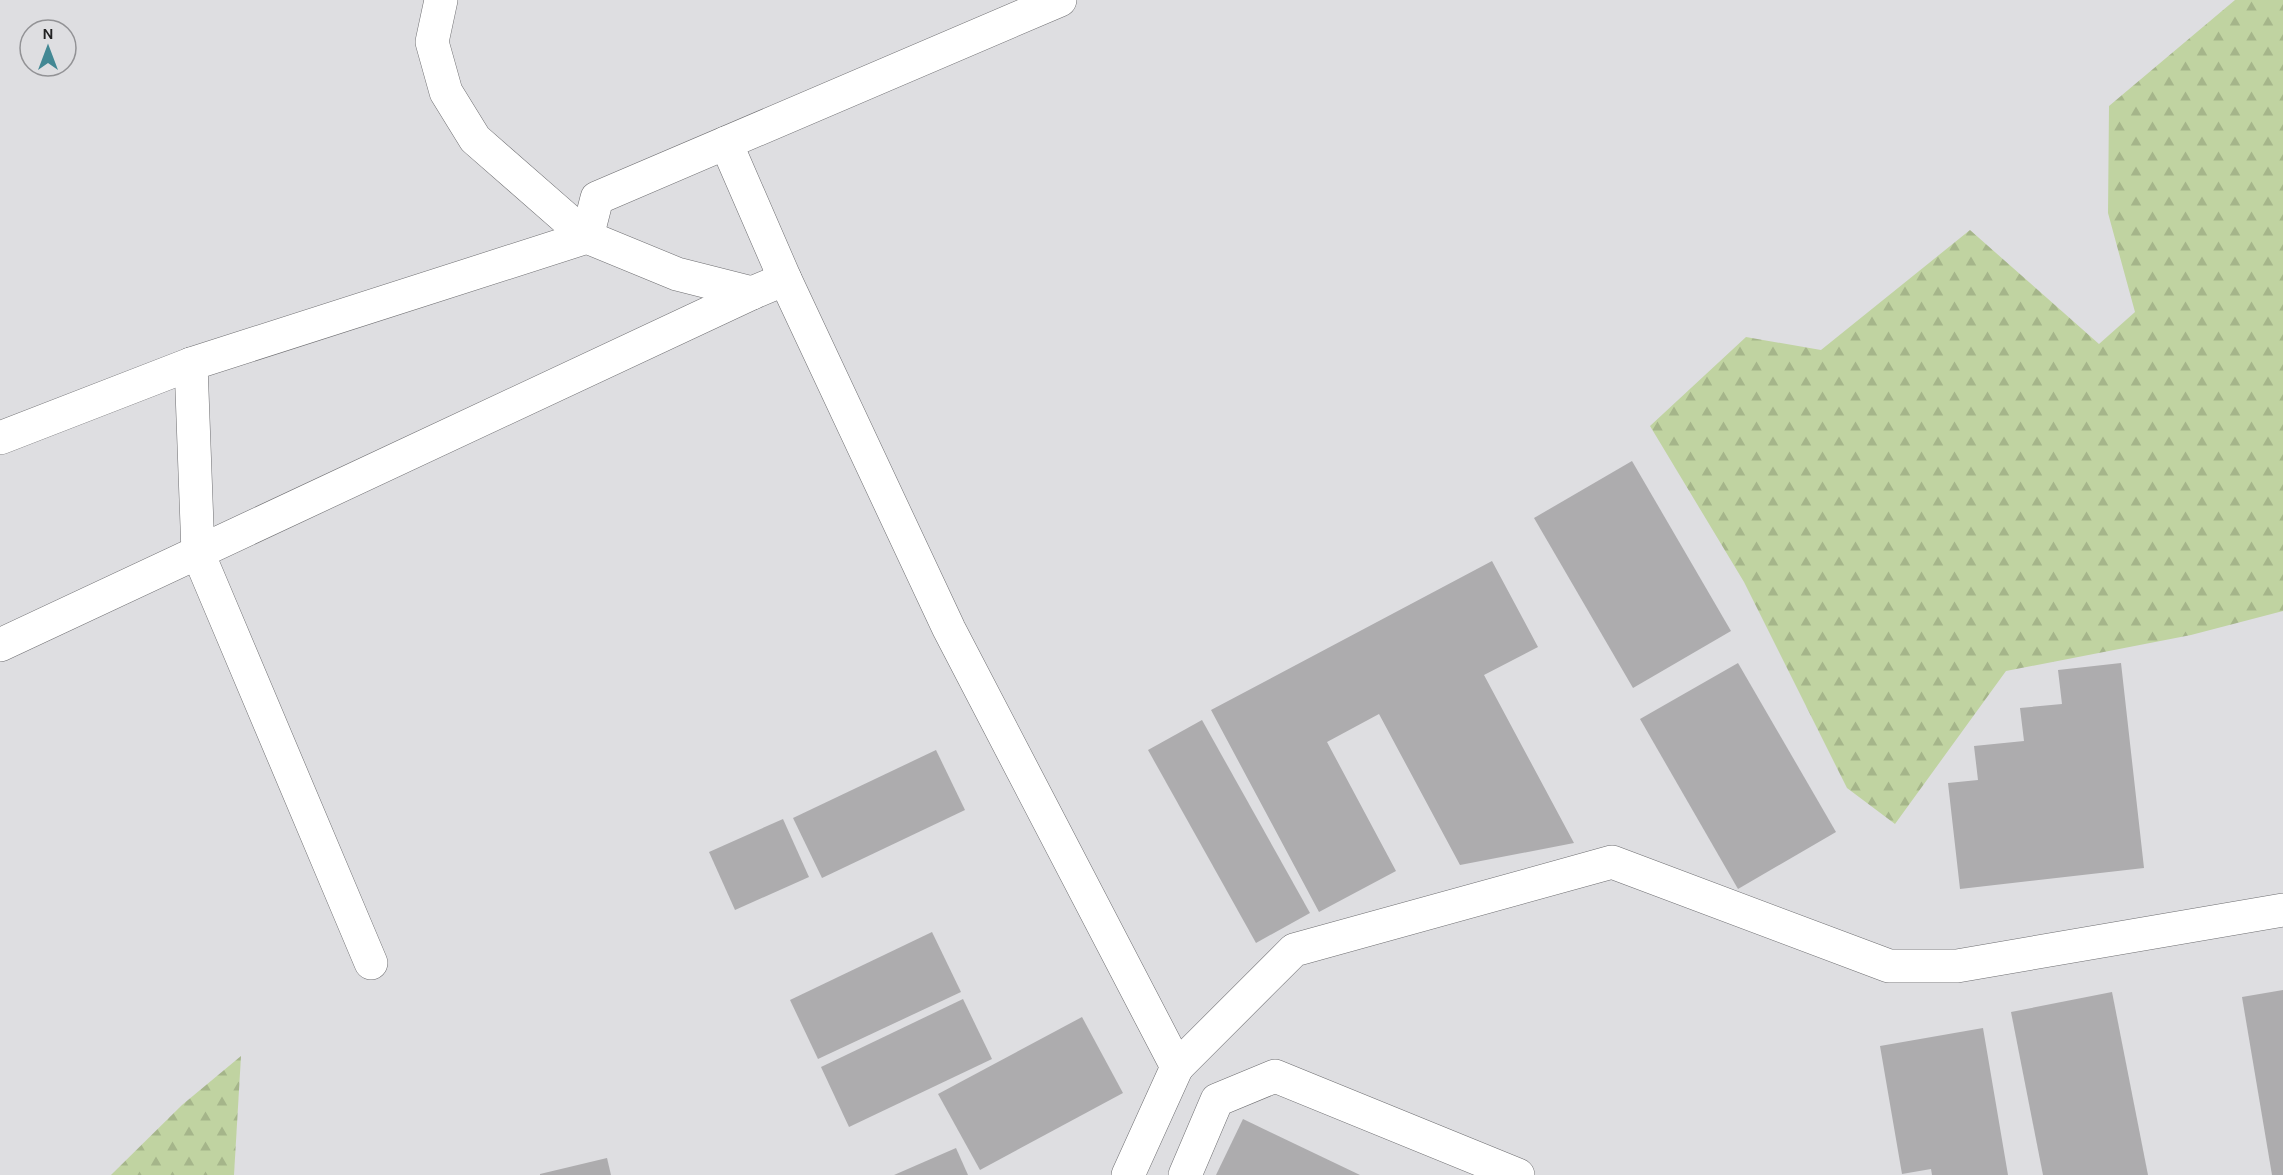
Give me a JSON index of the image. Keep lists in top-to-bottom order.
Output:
{
  "north": "top"
}
